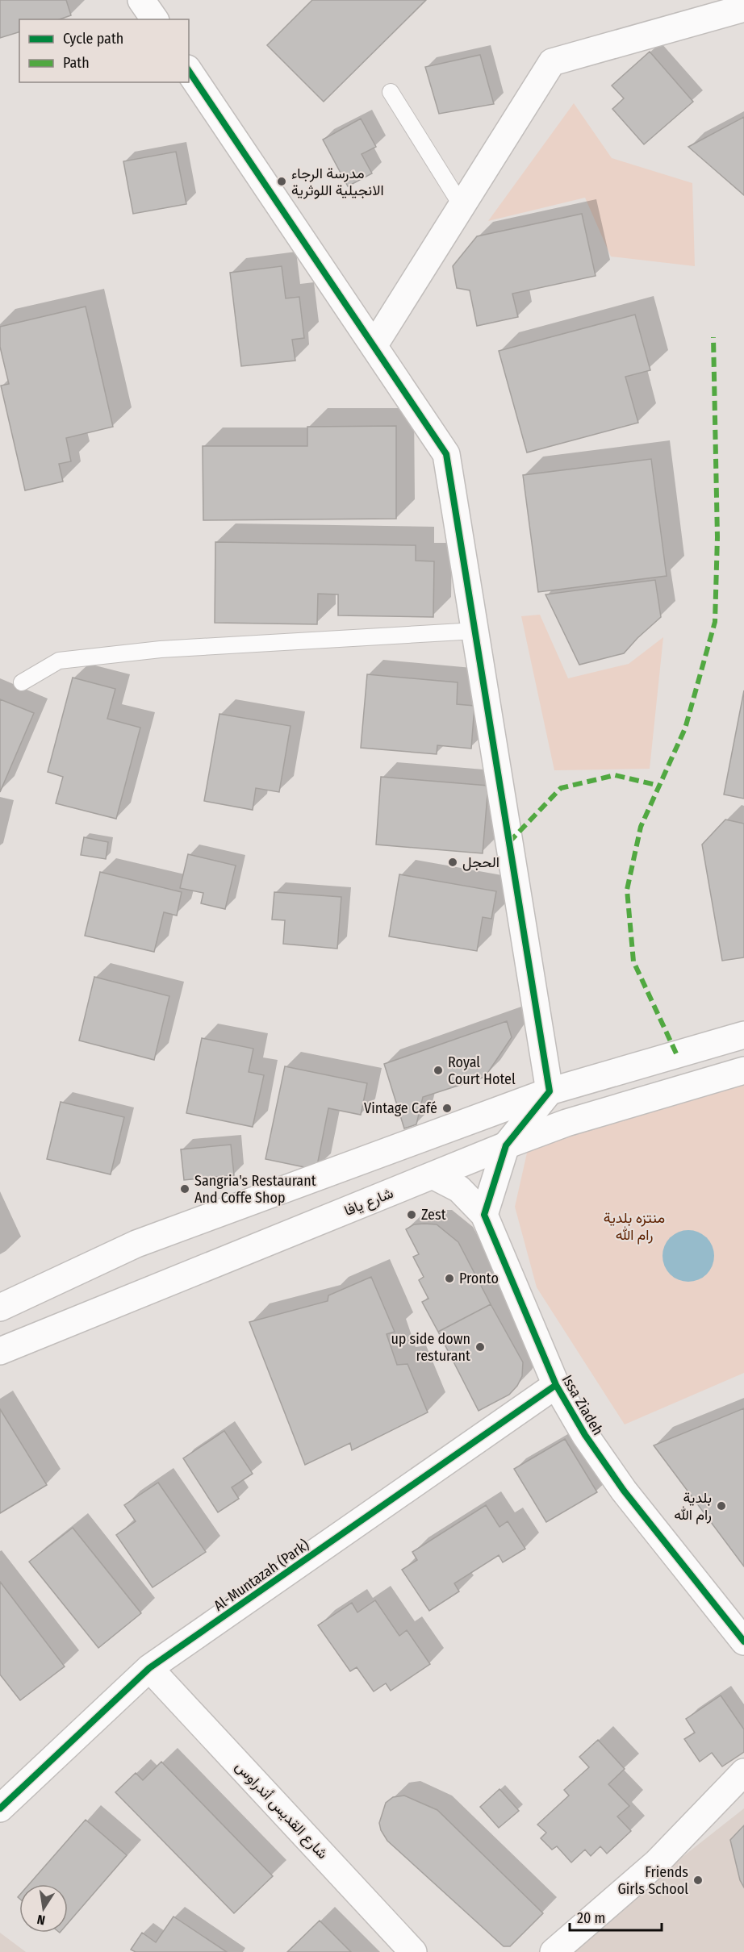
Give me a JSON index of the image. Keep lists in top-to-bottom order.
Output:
{
  "streets": {
    "street": [
      "شارع يافا",
      "Issa Ziadeh",
      "Al-Muntazah (Park)",
      "شارع القديس أندراوس"
    ]
  },
  "crossings": [
    ["Issa Ziadeh", "Al-Muntazah (Park)"],
    ["Al-Muntazah (Park)", "شارع القديس أندراوس"]
  ],
  "parks": ["منتزه بلدية رام الله"],
  "places": [
    "مدرسة الرجاء الانجيلية اللوثرية",
    "الحجل",
    "Royal Court Hotel",
    "Vintage Café",
    "Sangria's Restaurant And Coffe Shop",
    "Zest",
    "Pronto",
    "up side down resturant",
    "بلدية رام الله",
    "Friends Girls School"
  ],
  "legend": ["Cycle path", "Path"],
  "scale_bar": "20 m",
  "north": "bottom"
}
